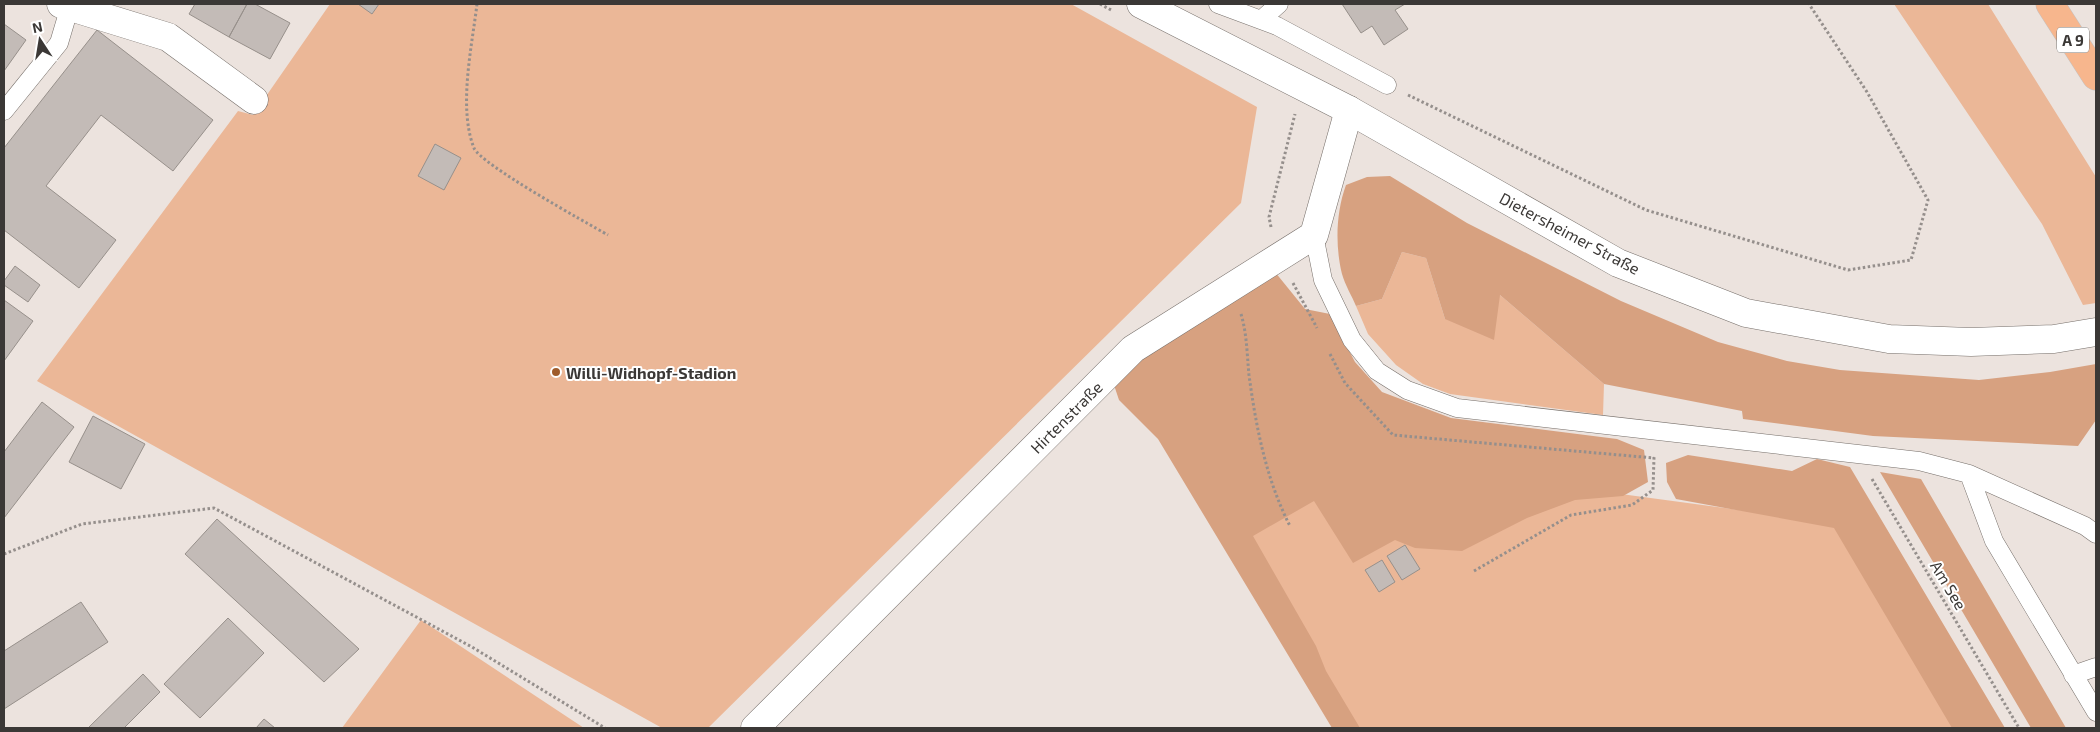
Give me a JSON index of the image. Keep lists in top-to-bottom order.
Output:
{
  "streets": {
    "highway": ["A 9"],
    "street": ["Dietersheimer Straße", "Hirtenstraße"],
    "path": ["Am See"]
  },
  "places": ["Willi-Widhopf-Stadion"],
  "north": "top"
}
